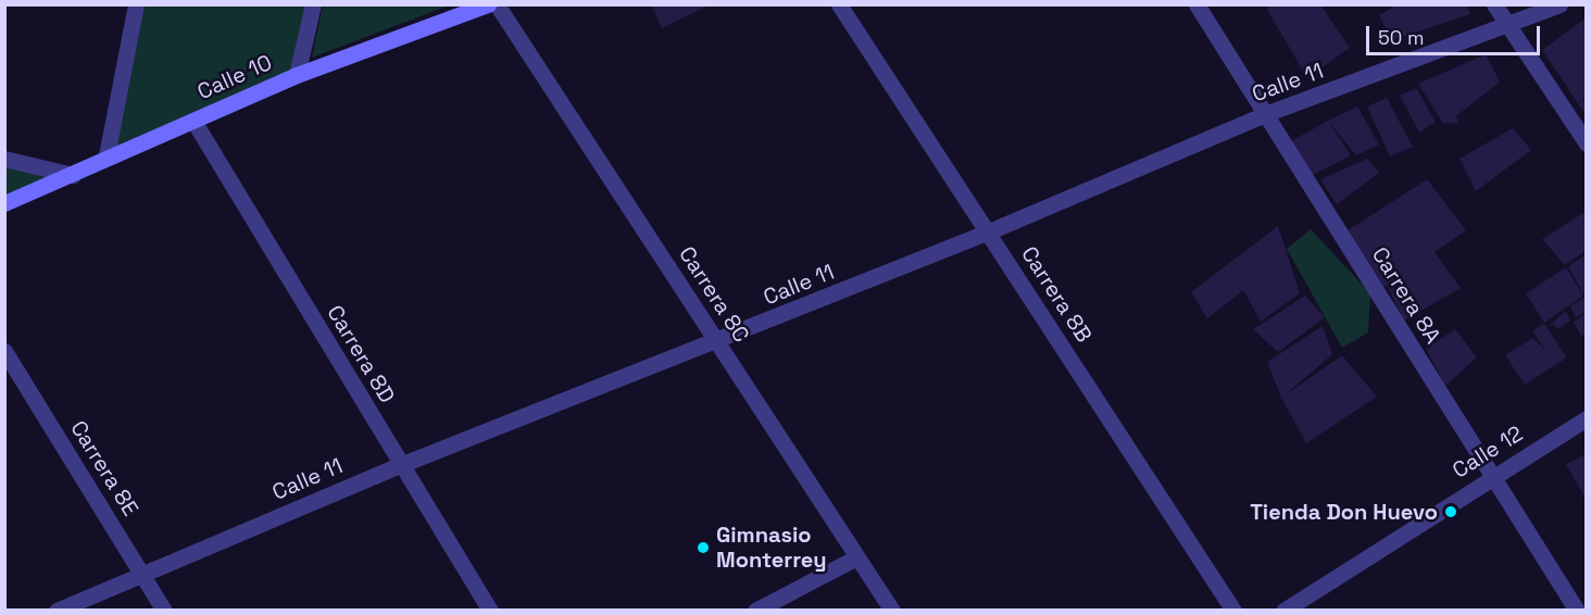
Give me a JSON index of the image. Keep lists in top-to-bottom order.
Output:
{
  "streets": {
    "street": [
      "Calle 10",
      "Calle 11",
      "Carrera 8C",
      "Carrera 8B",
      "Carrera 8A",
      "Carrera 8D",
      "Calle 12",
      "Carrera 8E"
    ]
  },
  "crossings": [
    ["Calle 10", "Carrera 8D"],
    ["Calle 11", "Carrera 8C"],
    ["Calle 11", "Carrera 8B"],
    ["Calle 11", "Carrera 8A"],
    ["Calle 11", "Carrera 8D"],
    ["Calle 11", "Carrera 8E"],
    ["Carrera 8A", "Calle 12"]
  ],
  "places": ["Tienda Don Huevo", "Gimnasio Monterrey"],
  "scale_bar": "50 m"
}
